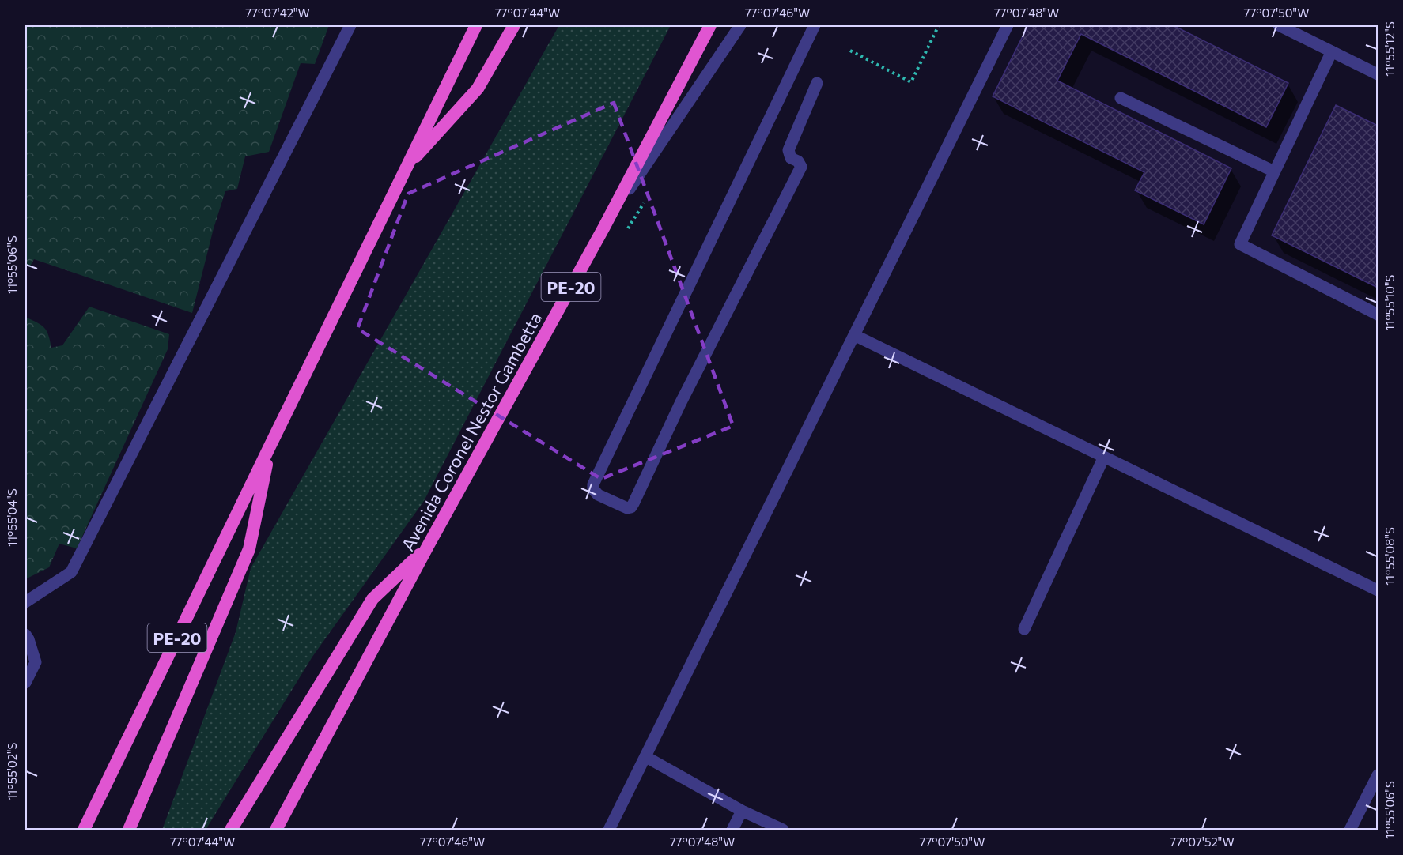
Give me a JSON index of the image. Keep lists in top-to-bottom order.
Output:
{
  "streets": {
    "highway": ["PE-20", "Avenida Coronel Nestor Gambetta"]
  },
  "coordinates": [
    "77°07'42\"W",
    "77°07'44\"W",
    "77°07'46\"W",
    "77°07'48\"W",
    "77°07'50\"W",
    "11°55'12\"S",
    "11°55'06\"S",
    "11°55'10\"S",
    "11°55'04\"S",
    "11°55'08\"S",
    "11°55'02\"S",
    "77°07'52\"W"
  ]
}
